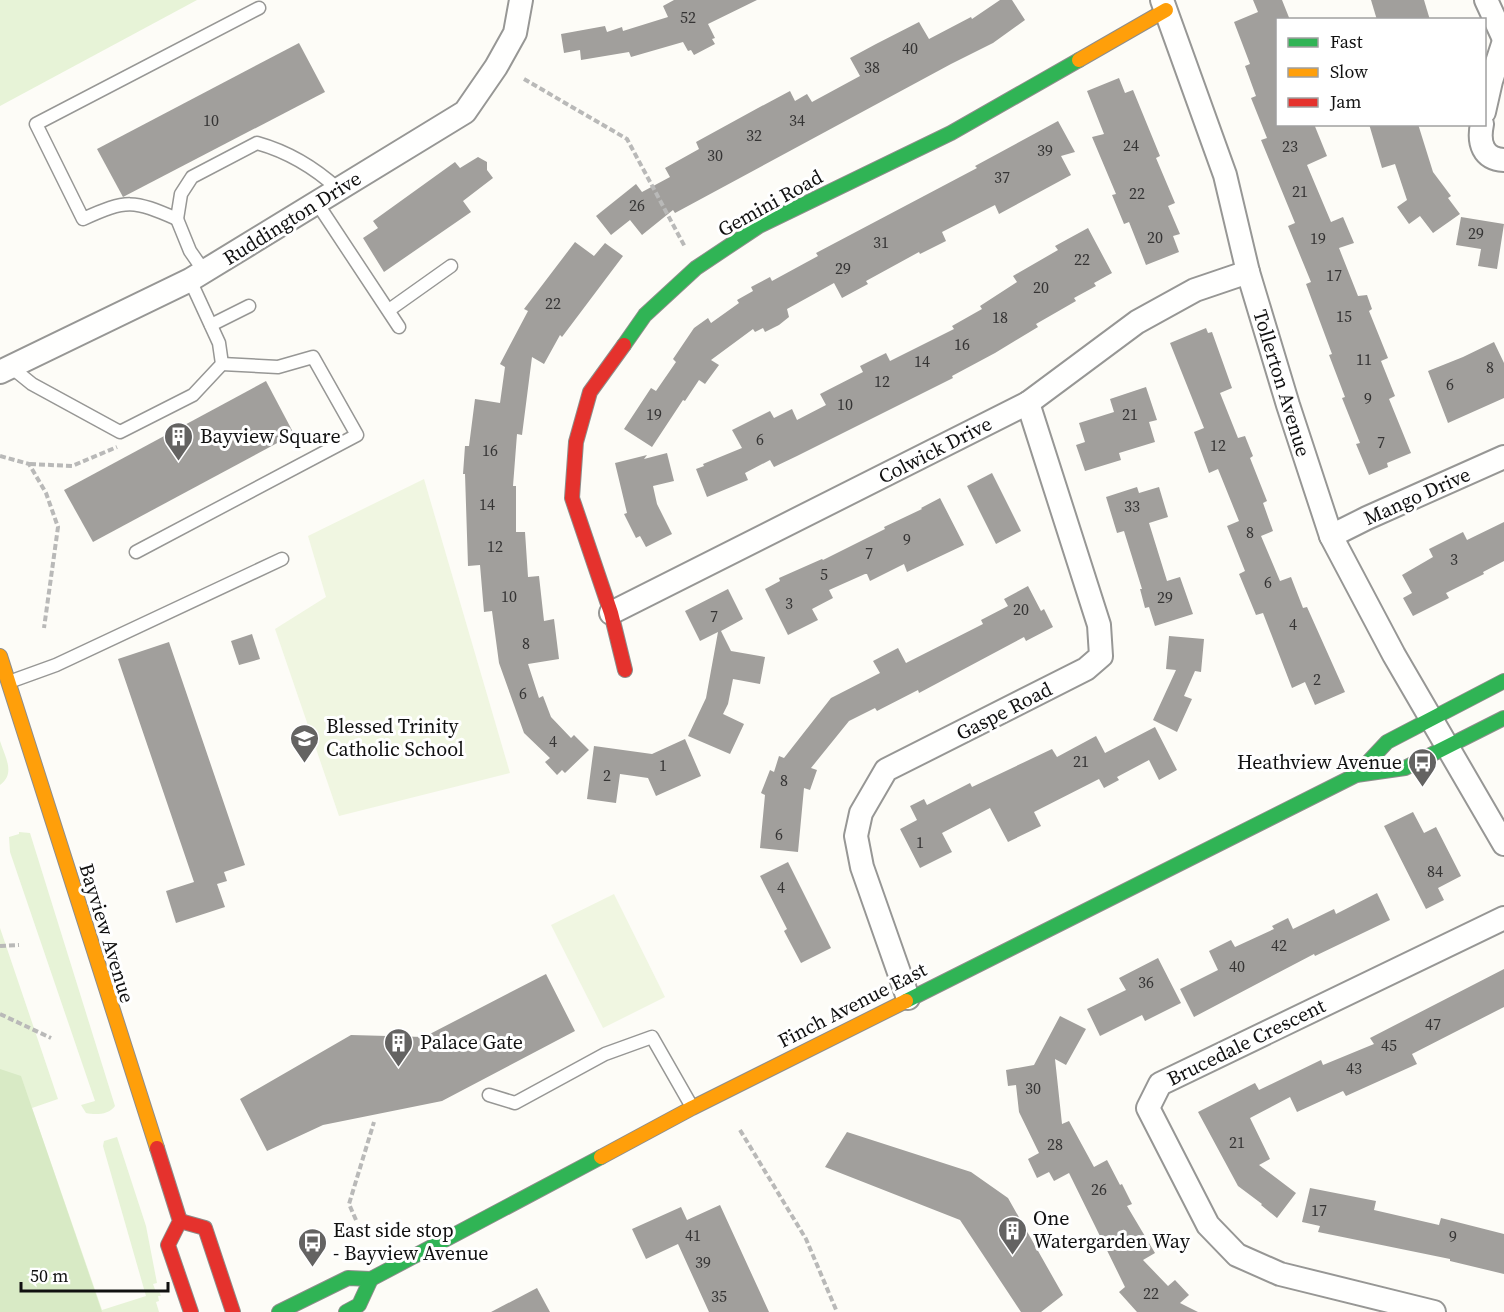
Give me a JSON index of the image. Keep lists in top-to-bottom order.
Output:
{
  "streets": {
    "main road": ["Gemini Road", "Bayview Avenue", "Finch Avenue East"],
    "street": [
      "Ruddington Drive",
      "Tollerton Avenue",
      "Colwick Drive",
      "Mango Drive",
      "Gaspe Road",
      "Brucedale Crescent"
    ]
  },
  "crossings": [
    ["Gemini Road", "Tollerton Avenue"],
    ["Gemini Road", "Colwick Drive"],
    ["Tollerton Avenue", "Colwick Drive"],
    ["Tollerton Avenue", "Mango Drive"],
    ["Tollerton Avenue", "Finch Avenue East"],
    ["Colwick Drive", "Gaspe Road"],
    ["Gaspe Road", "Finch Avenue East"]
  ],
  "places": {
    "building": ["Bayview Square", "Palace Gate", "One Watergarden Way"],
    "school or university": ["Blessed Trinity Catholic School"],
    "bus stop": ["Heathview Avenue", "East side stop - Bayview Avenue"]
  },
  "house_numbers": [
    "52",
    "40",
    "38",
    "10",
    "34",
    "32",
    "24",
    "23",
    "39",
    "30",
    "37",
    "21",
    "22",
    "26",
    "29",
    "20",
    "19",
    "31",
    "22",
    "29",
    "17",
    "20",
    "22",
    "15",
    "18",
    "16",
    "11",
    "14",
    "8",
    "12",
    "6",
    "9",
    "10",
    "19",
    "21",
    "6",
    "7",
    "12",
    "16",
    "14",
    "33",
    "8",
    "9",
    "12",
    "7",
    "3",
    "5",
    "6",
    "10",
    "29",
    "3",
    "20",
    "7",
    "4",
    "8",
    "2",
    "6",
    "4",
    "21",
    "1",
    "2",
    "8",
    "6",
    "1",
    "84",
    "4",
    "42",
    "40",
    "36",
    "47",
    "45",
    "43",
    "30",
    "21",
    "28",
    "26",
    "17",
    "41",
    "9",
    "39",
    "22",
    "35"
  ],
  "legend": ["Fast", "Slow", "Jam"],
  "scale_bar": "50 m"
}
